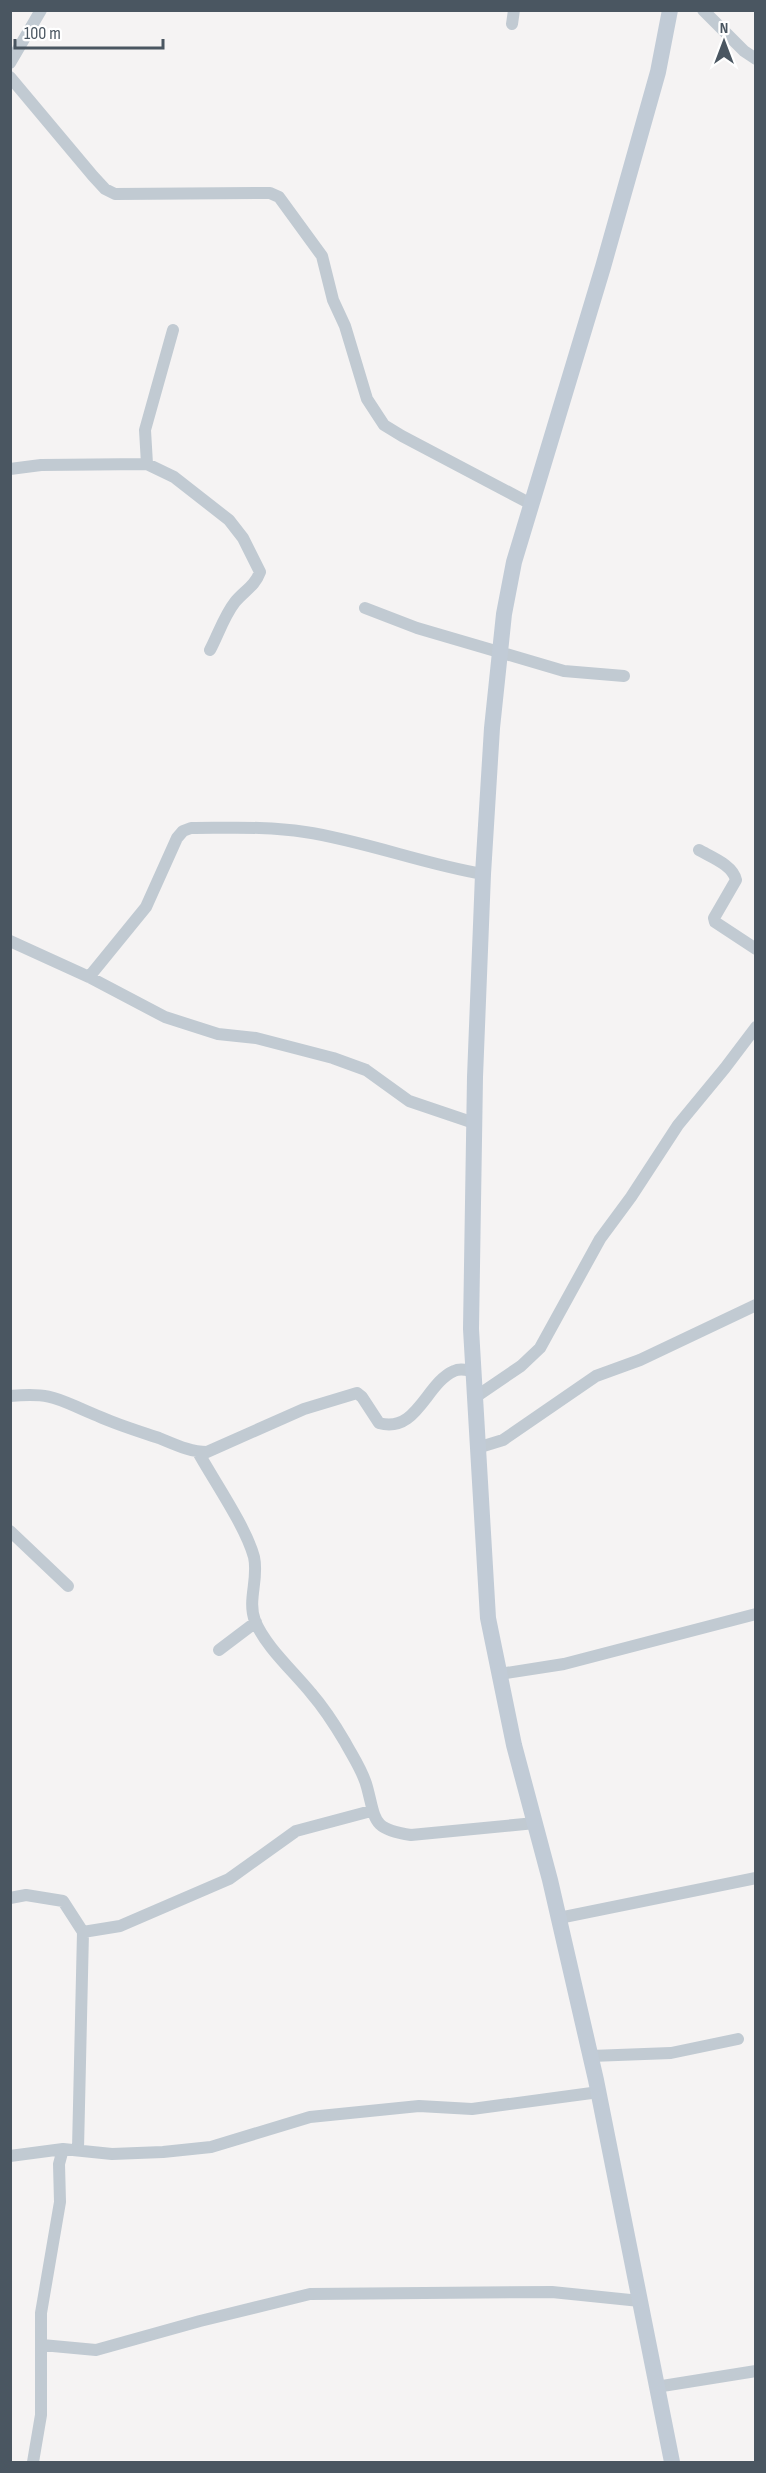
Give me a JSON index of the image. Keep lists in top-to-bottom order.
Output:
{
  "scale_bar": "100 m",
  "north": "top"
}
